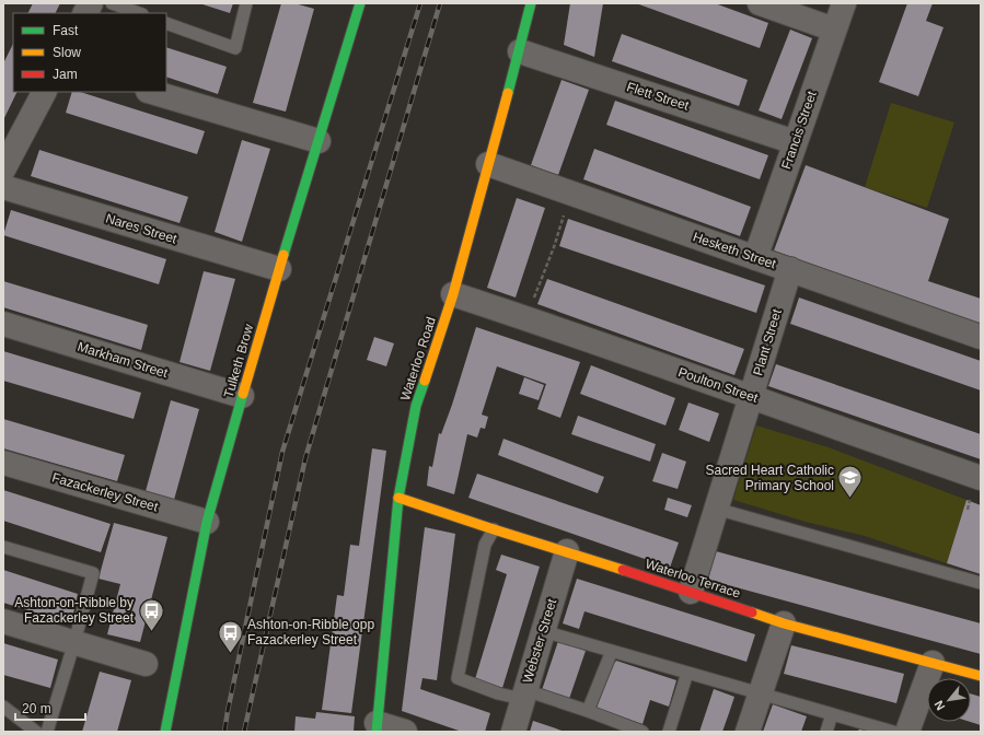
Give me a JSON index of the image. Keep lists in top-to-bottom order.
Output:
{
  "streets": {
    "street": [
      "Flett Street",
      "Francis Street",
      "Nares Street",
      "Hesketh Street",
      "Plant Street",
      "Waterloo Road",
      "Markham Street",
      "Tulketh Brow",
      "Poulton Street",
      "Fazackerley Street",
      "Waterloo Terrace",
      "Webster Street"
    ]
  },
  "crossings": [
    ["Flett Street", "Francis Street"],
    ["Flett Street", "Waterloo Road"],
    ["Francis Street", "Hesketh Street"],
    ["Nares Street", "Tulketh Brow"],
    ["Hesketh Street", "Plant Street"],
    ["Hesketh Street", "Waterloo Road"],
    ["Plant Street", "Poulton Street"],
    ["Plant Street", "Waterloo Terrace"],
    ["Waterloo Road", "Poulton Street"],
    ["Waterloo Road", "Waterloo Terrace"],
    ["Markham Street", "Tulketh Brow"],
    ["Tulketh Brow", "Fazackerley Street"],
    ["Waterloo Terrace", "Webster Street"]
  ],
  "places": {
    "school or university": ["Sacred Heart Catholic Primary School"],
    "bus stop": ["Ashton-on-Ribble by Fazackerley Street", "Ashton-on-Ribble opp Fazackerley Street"]
  },
  "legend": ["Fast", "Slow", "Jam"],
  "scale_bar": "20 m",
  "north": "bottom left"
}
